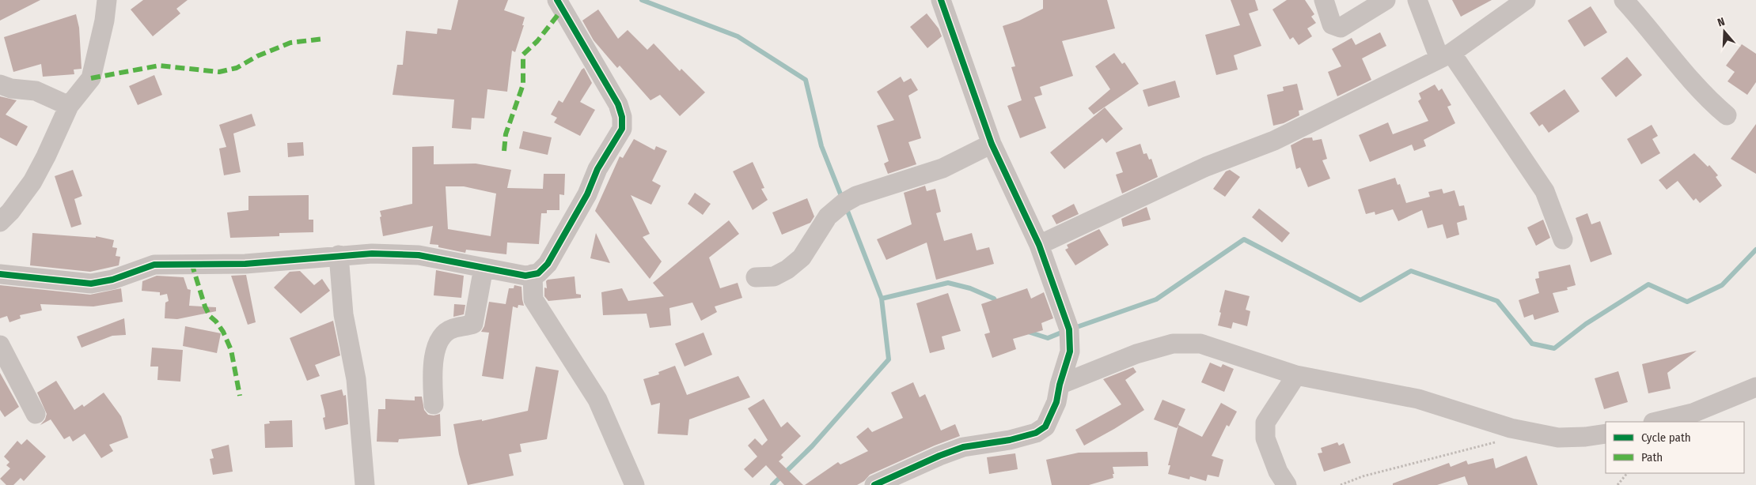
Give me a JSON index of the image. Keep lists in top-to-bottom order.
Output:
{
  "legend": ["Cycle path", "Path"],
  "north": "top"
}
